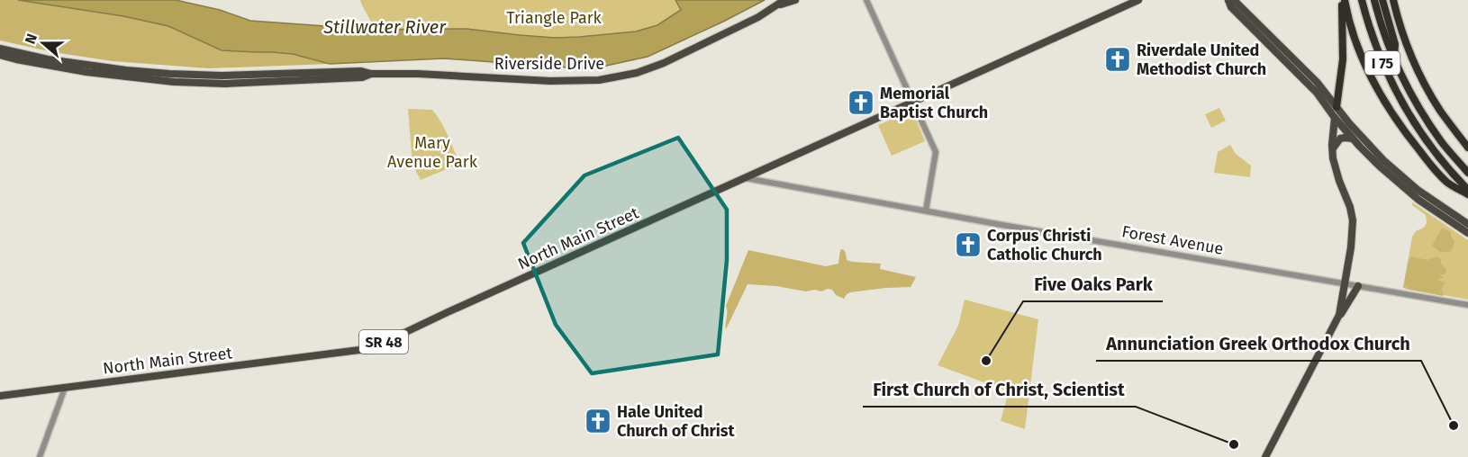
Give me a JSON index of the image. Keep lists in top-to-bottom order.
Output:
{
  "streets": {
    "highway": ["I 75"],
    "main road": ["Riverside Drive", "North Main Street", "SR 48"],
    "street": ["Forest Avenue"]
  },
  "crossings": [
    ["North Main Street", "Forest Avenue"]
  ],
  "water": ["Stillwater River"],
  "parks": ["Triangle Park", "Mary Avenue Park"],
  "places": {
    "church": [
      "Riverdale United Methodist Church",
      "Memorial Baptist Church",
      "Corpus Christi Catholic Church",
      "Hale United Church of Christ"
    ],
    "other": ["Five Oaks Park", "Annunciation Greek Orthodox Church", "First Church of Christ, Scientist"]
  },
  "north": "left"
}
